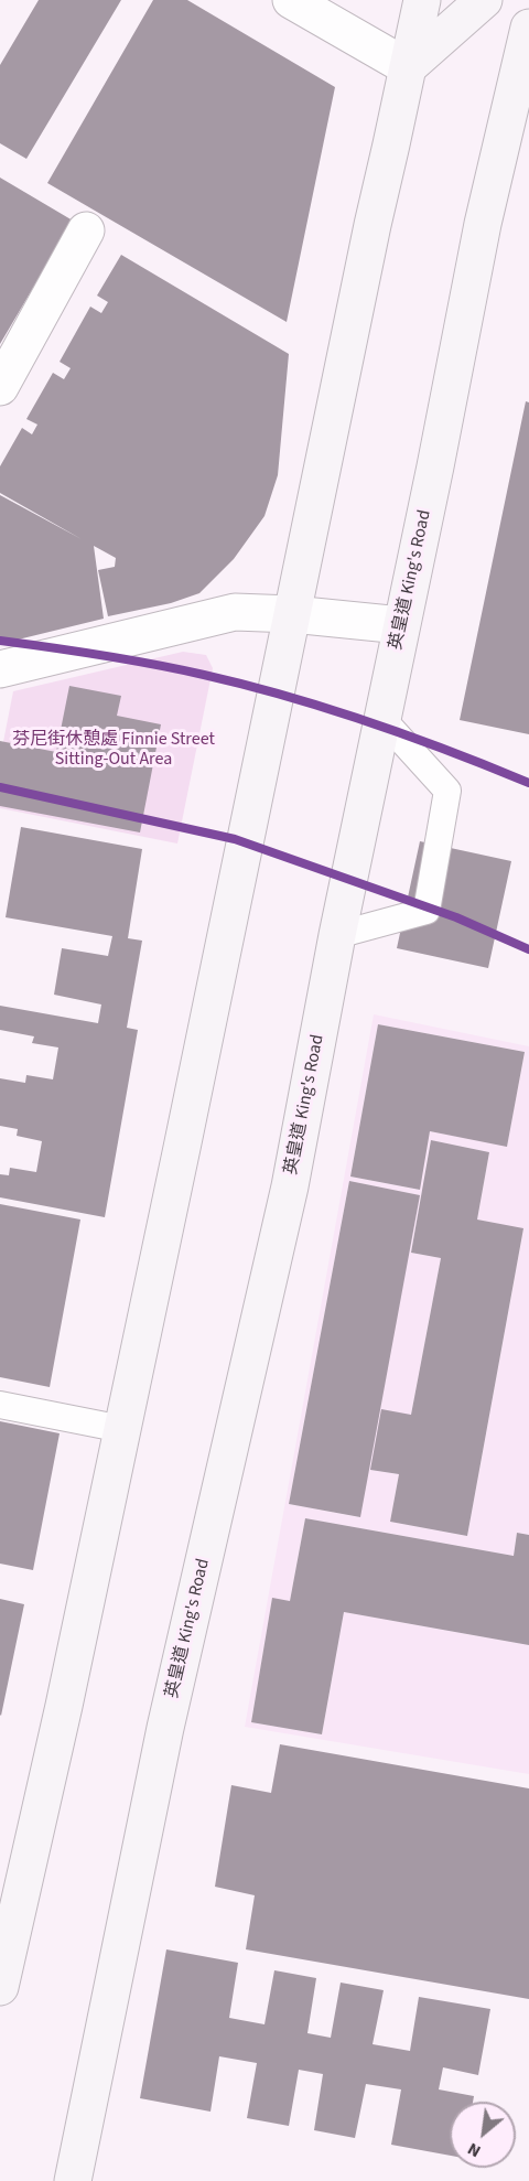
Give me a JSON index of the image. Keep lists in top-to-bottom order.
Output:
{
  "streets": {
    "main road": ["英皇道 King's Road"]
  },
  "parks": ["芬尼街休憩處 Finnie Street Sitting-Out Area"],
  "north": "bottom left"
}
